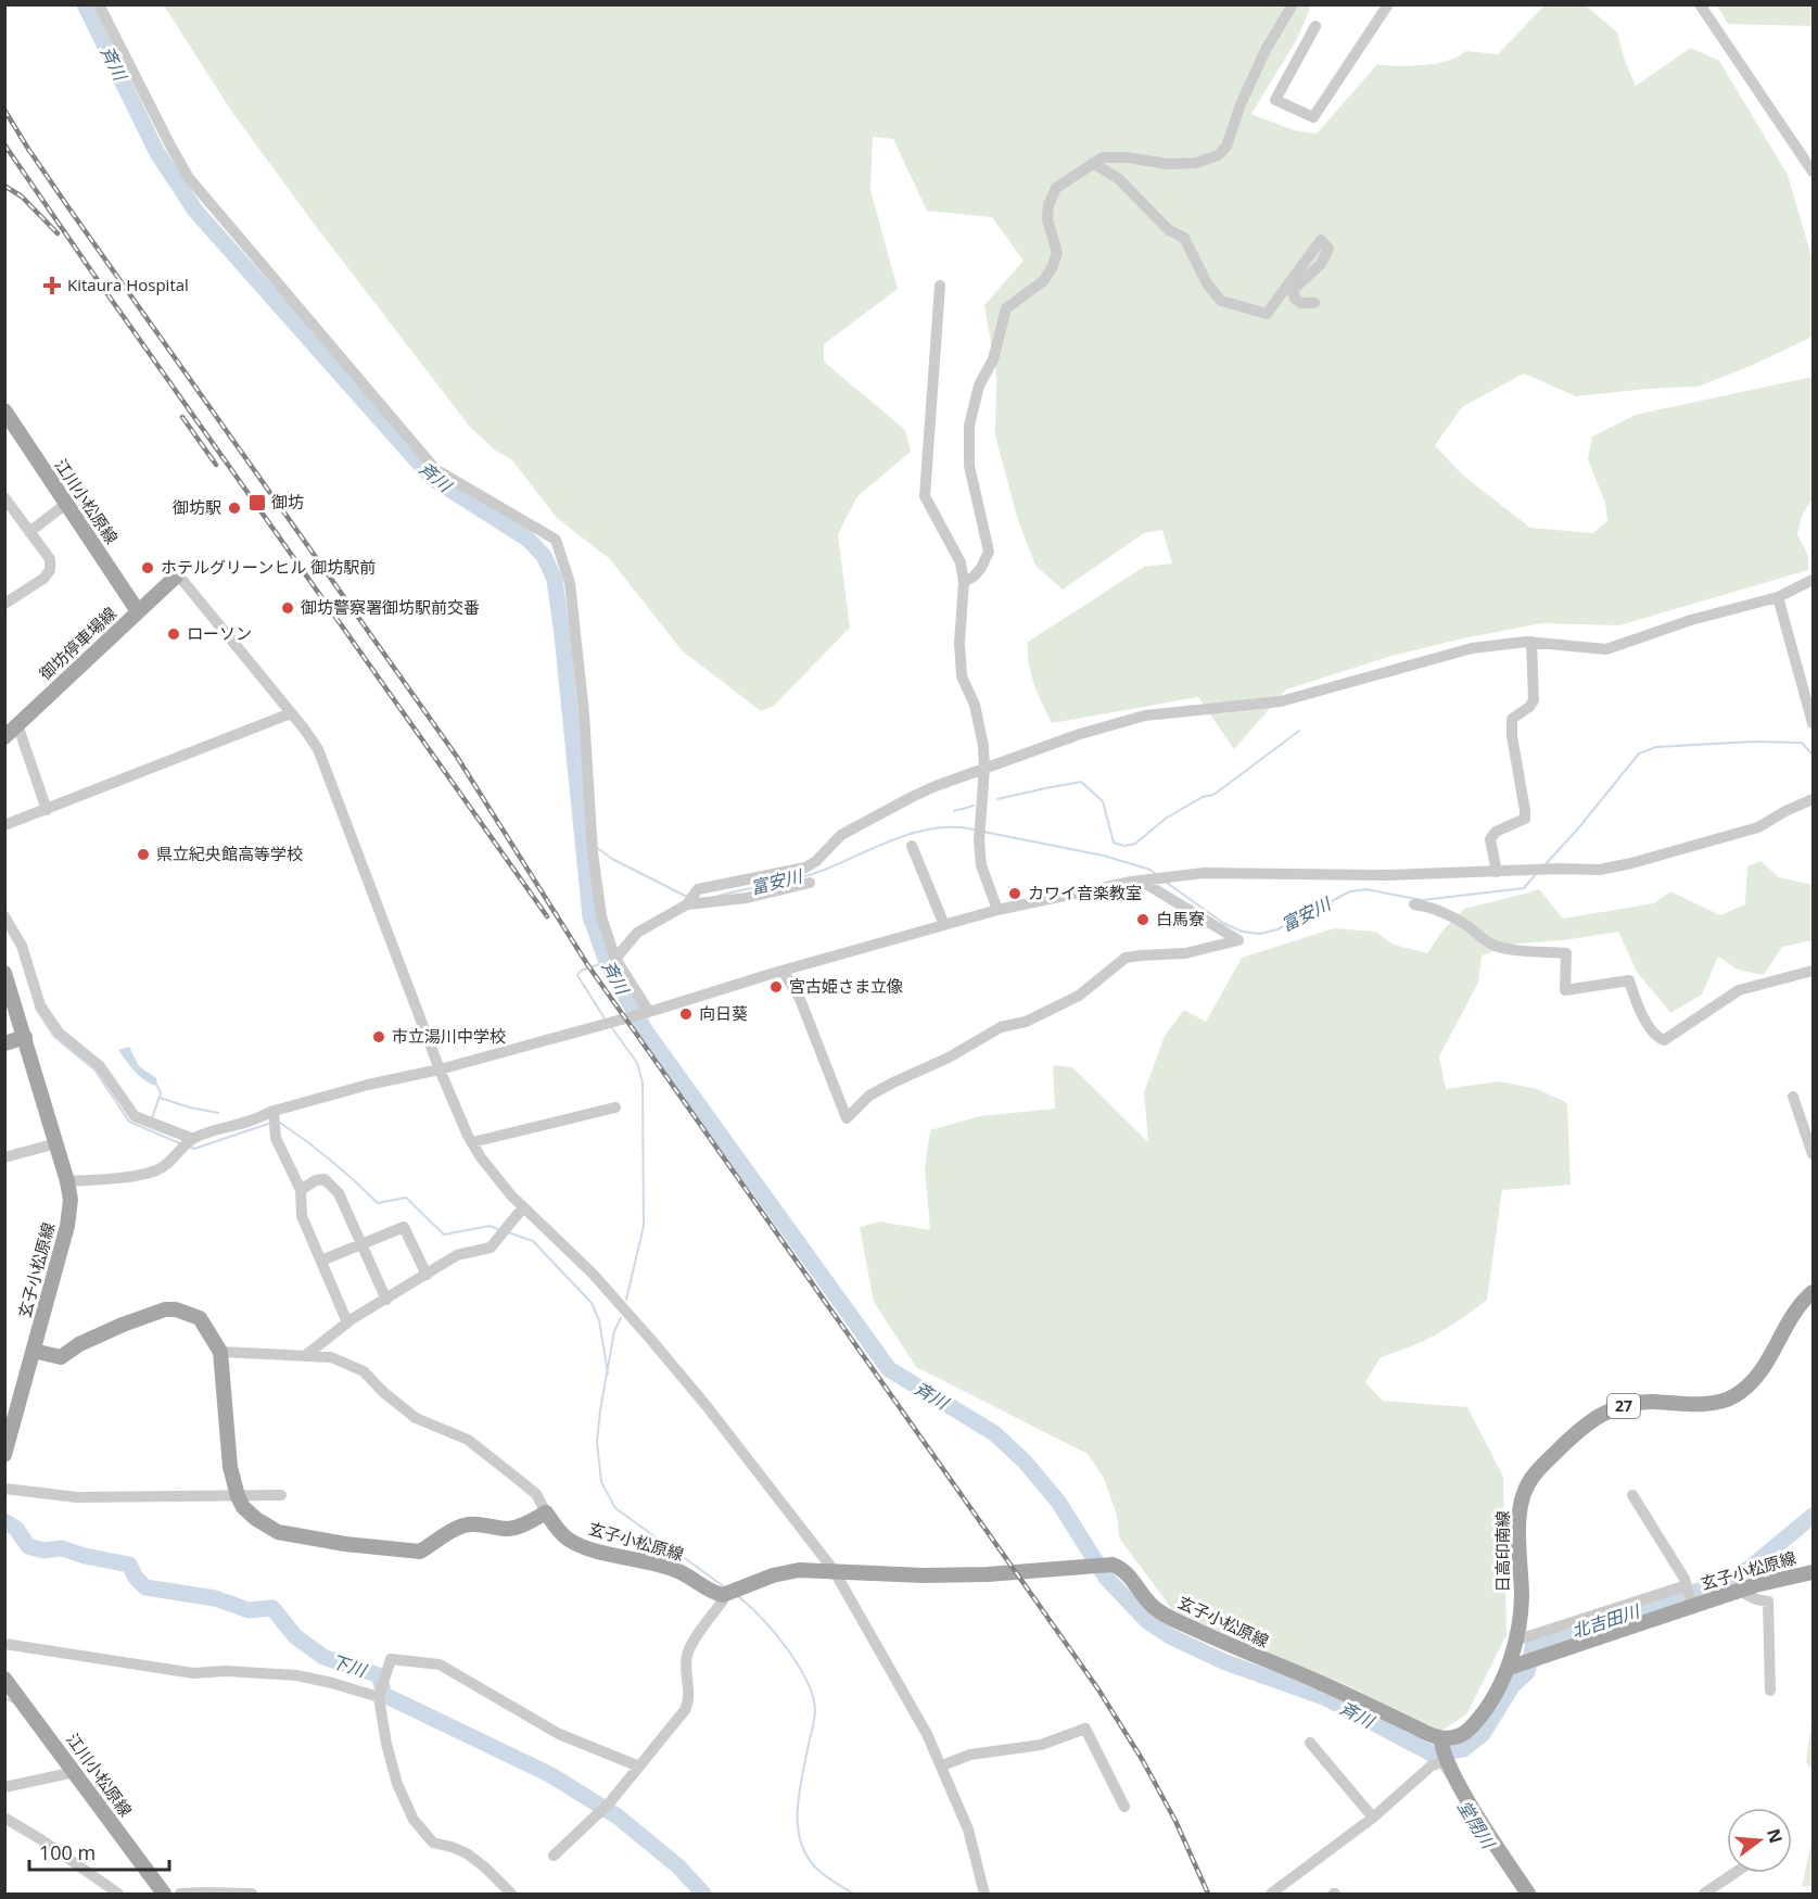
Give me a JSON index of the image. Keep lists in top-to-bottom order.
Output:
{
  "streets": {
    "main road": [
      "江川小松原線",
      "御坊停車場線",
      "玄子小松原線",
      "27",
      "日高印南線"
    ]
  },
  "crossings": [
    ["江川小松原線", "御坊停車場線"],
    ["玄子小松原線", "日高印南線"]
  ],
  "water": [
    "斉川",
    "富安川",
    "北吉田川",
    "下川",
    "堂閉川"
  ],
  "places": {
    "health": ["Kitaura Hospital"],
    "transit": ["御坊"],
    "other": [
      "御坊駅",
      "ホテルグリーンヒル 御坊駅前",
      "御坊警察署御坊駅前交番",
      "ローソン",
      "県立紀央館高等学校",
      "カワイ音楽教室",
      "白馬寮",
      "宮古姫さま立像",
      "向日葵",
      "市立湯川中学校"
    ]
  },
  "scale_bar": "100 m",
  "north": "right"
}
